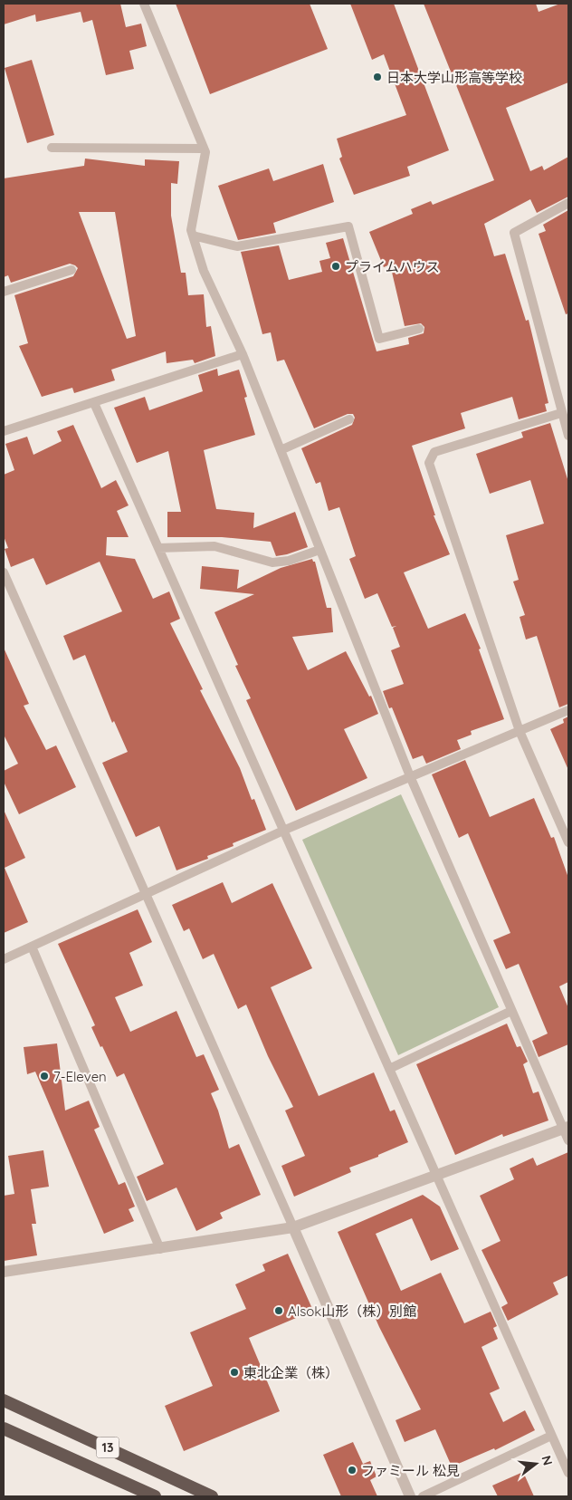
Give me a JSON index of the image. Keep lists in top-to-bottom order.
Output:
{
  "streets": {
    "highway": ["13"]
  },
  "places": [
    "日本大学山形高等学校",
    "プライムハウス",
    "7-Eleven",
    "Alsok山形（株）別館",
    "東北企業（株）",
    "ファミール 松見"
  ],
  "north": "right"
}
